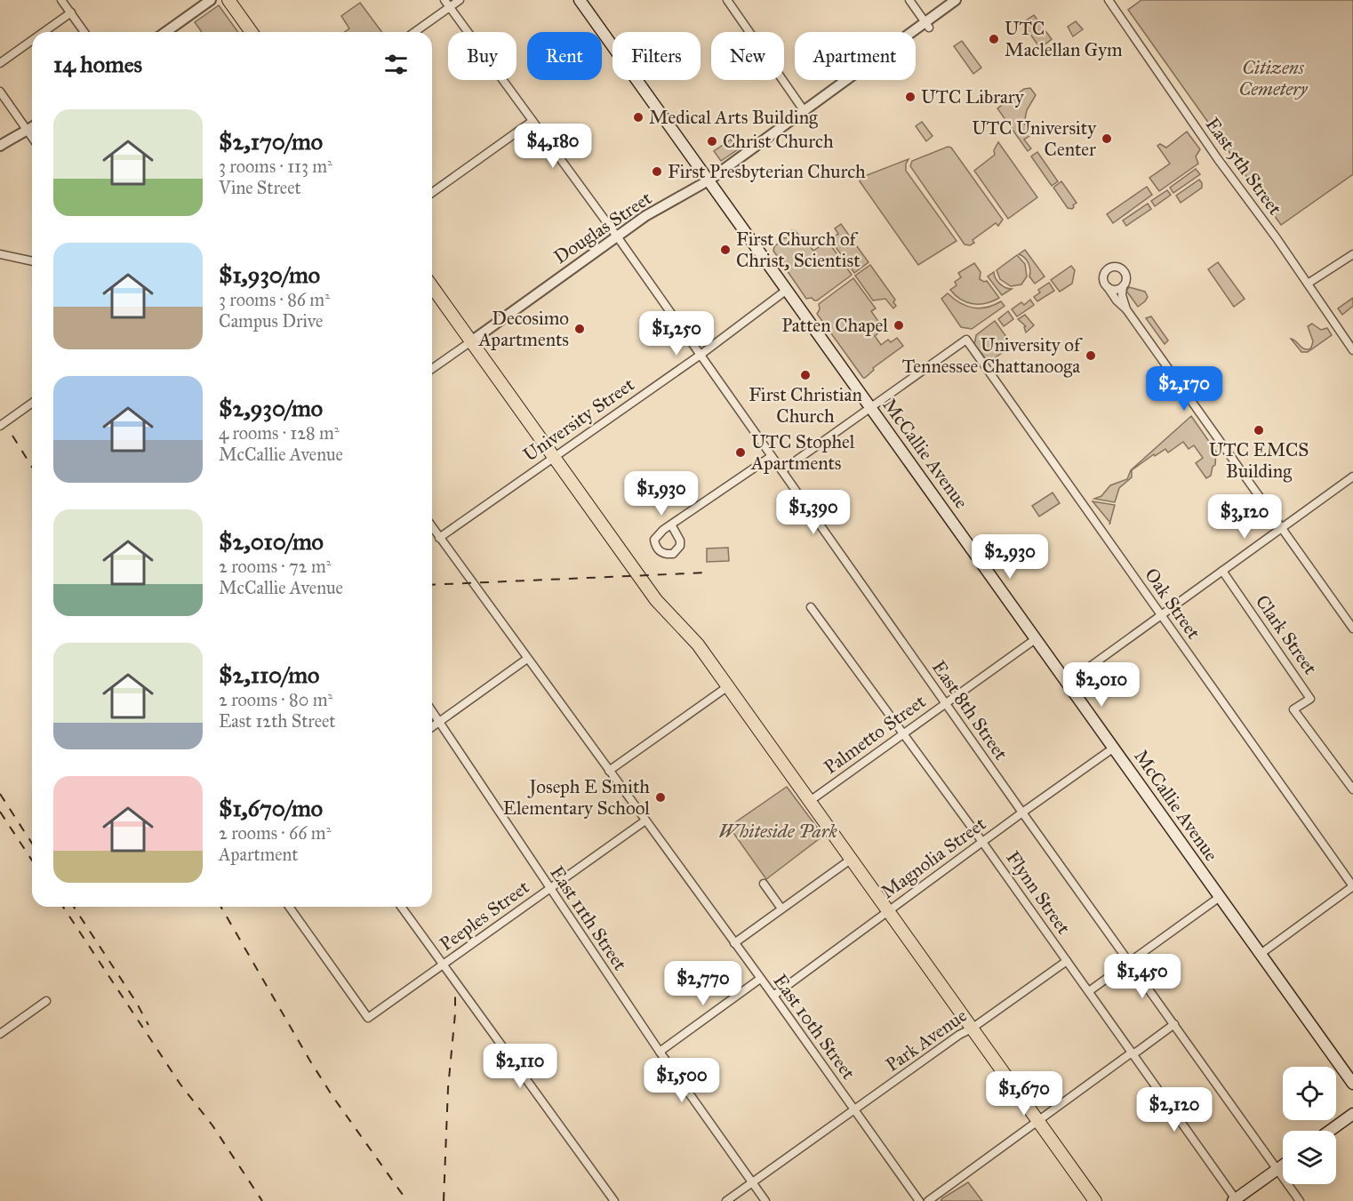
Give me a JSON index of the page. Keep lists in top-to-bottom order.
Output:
{
  "streets": {
    "main road": ["McCallie Avenue"],
    "street": [
      "East 5th Street",
      "Douglas Street",
      "University Street",
      "Oak Street",
      "Clark Street",
      "East 8th Street",
      "Palmetto Street",
      "Magnolia Street",
      "Flynn Street",
      "Peeples Street",
      "East 11th Street",
      "East 10th Street",
      "Park Avenue"
    ]
  },
  "crossings": [
    ["Douglas Street", "McCallie Avenue"],
    ["Douglas Street", "East 8th Street"],
    ["University Street", "McCallie Avenue"],
    ["University Street", "East 8th Street"],
    ["McCallie Avenue", "Oak Street"],
    ["McCallie Avenue", "Palmetto Street"],
    ["McCallie Avenue", "Magnolia Street"],
    ["East 8th Street", "Palmetto Street"],
    ["East 8th Street", "Magnolia Street"],
    ["Palmetto Street", "Flynn Street"],
    ["Magnolia Street", "Flynn Street"],
    ["Magnolia Street", "East 10th Street"],
    ["Flynn Street", "Park Avenue"],
    ["Peeples Street", "East 11th Street"],
    ["Peeples Street", "East 10th Street"],
    ["East 11th Street", "Park Avenue"],
    ["East 10th Street", "Park Avenue"]
  ],
  "parks": ["Citizens Cemetery", "Whiteside Park"],
  "places": [
    "UTC Maclellan Gym",
    "UTC Library",
    "Medical Arts Building",
    "UTC University Center",
    "Christ Church",
    "First Presbyterian Church",
    "First Church of Christ, Scientist",
    "Patten Chapel",
    "Decosimo Apartments",
    "University of Tennessee Chattanooga",
    "First Christian Church",
    "UTC EMCS Building",
    "UTC Stophel Apartments",
    "Joseph E Smith Elementary School"
  ],
  "page": {
    "chip": [
      "Buy",
      "Rent",
      "Filters",
      "New",
      "Apartment"
    ],
    "heading": "14 homes",
    "list": [
      {
        "name": "$2,170/mo",
        "note": "3 rooms · 113 m² · Vine Street"
      },
      {
        "name": "$1,930/mo",
        "note": "3 rooms · 86 m² · Campus Drive"
      },
      {
        "name": "$2,930/mo",
        "note": "4 rooms · 128 m² · McCallie Avenue"
      },
      {
        "name": "$2,010/mo",
        "note": "2 rooms · 72 m² · McCallie Avenue"
      },
      {
        "name": "$2,110/mo",
        "note": "2 rooms · 80 m² · East 12th Street"
      },
      {
        "name": "$1,670/mo",
        "note": "2 rooms · 66 m² · Apartment"
      }
    ],
    "price": [
      "$4,180",
      "$1,250",
      "$2,170",
      "$1,930",
      "$1,390",
      "$3,120",
      "$2,930",
      "$2,010",
      "$1,450",
      "$2,770",
      "$2,110",
      "$1,500",
      "$1,670",
      "$2,120"
    ]
  }
}
